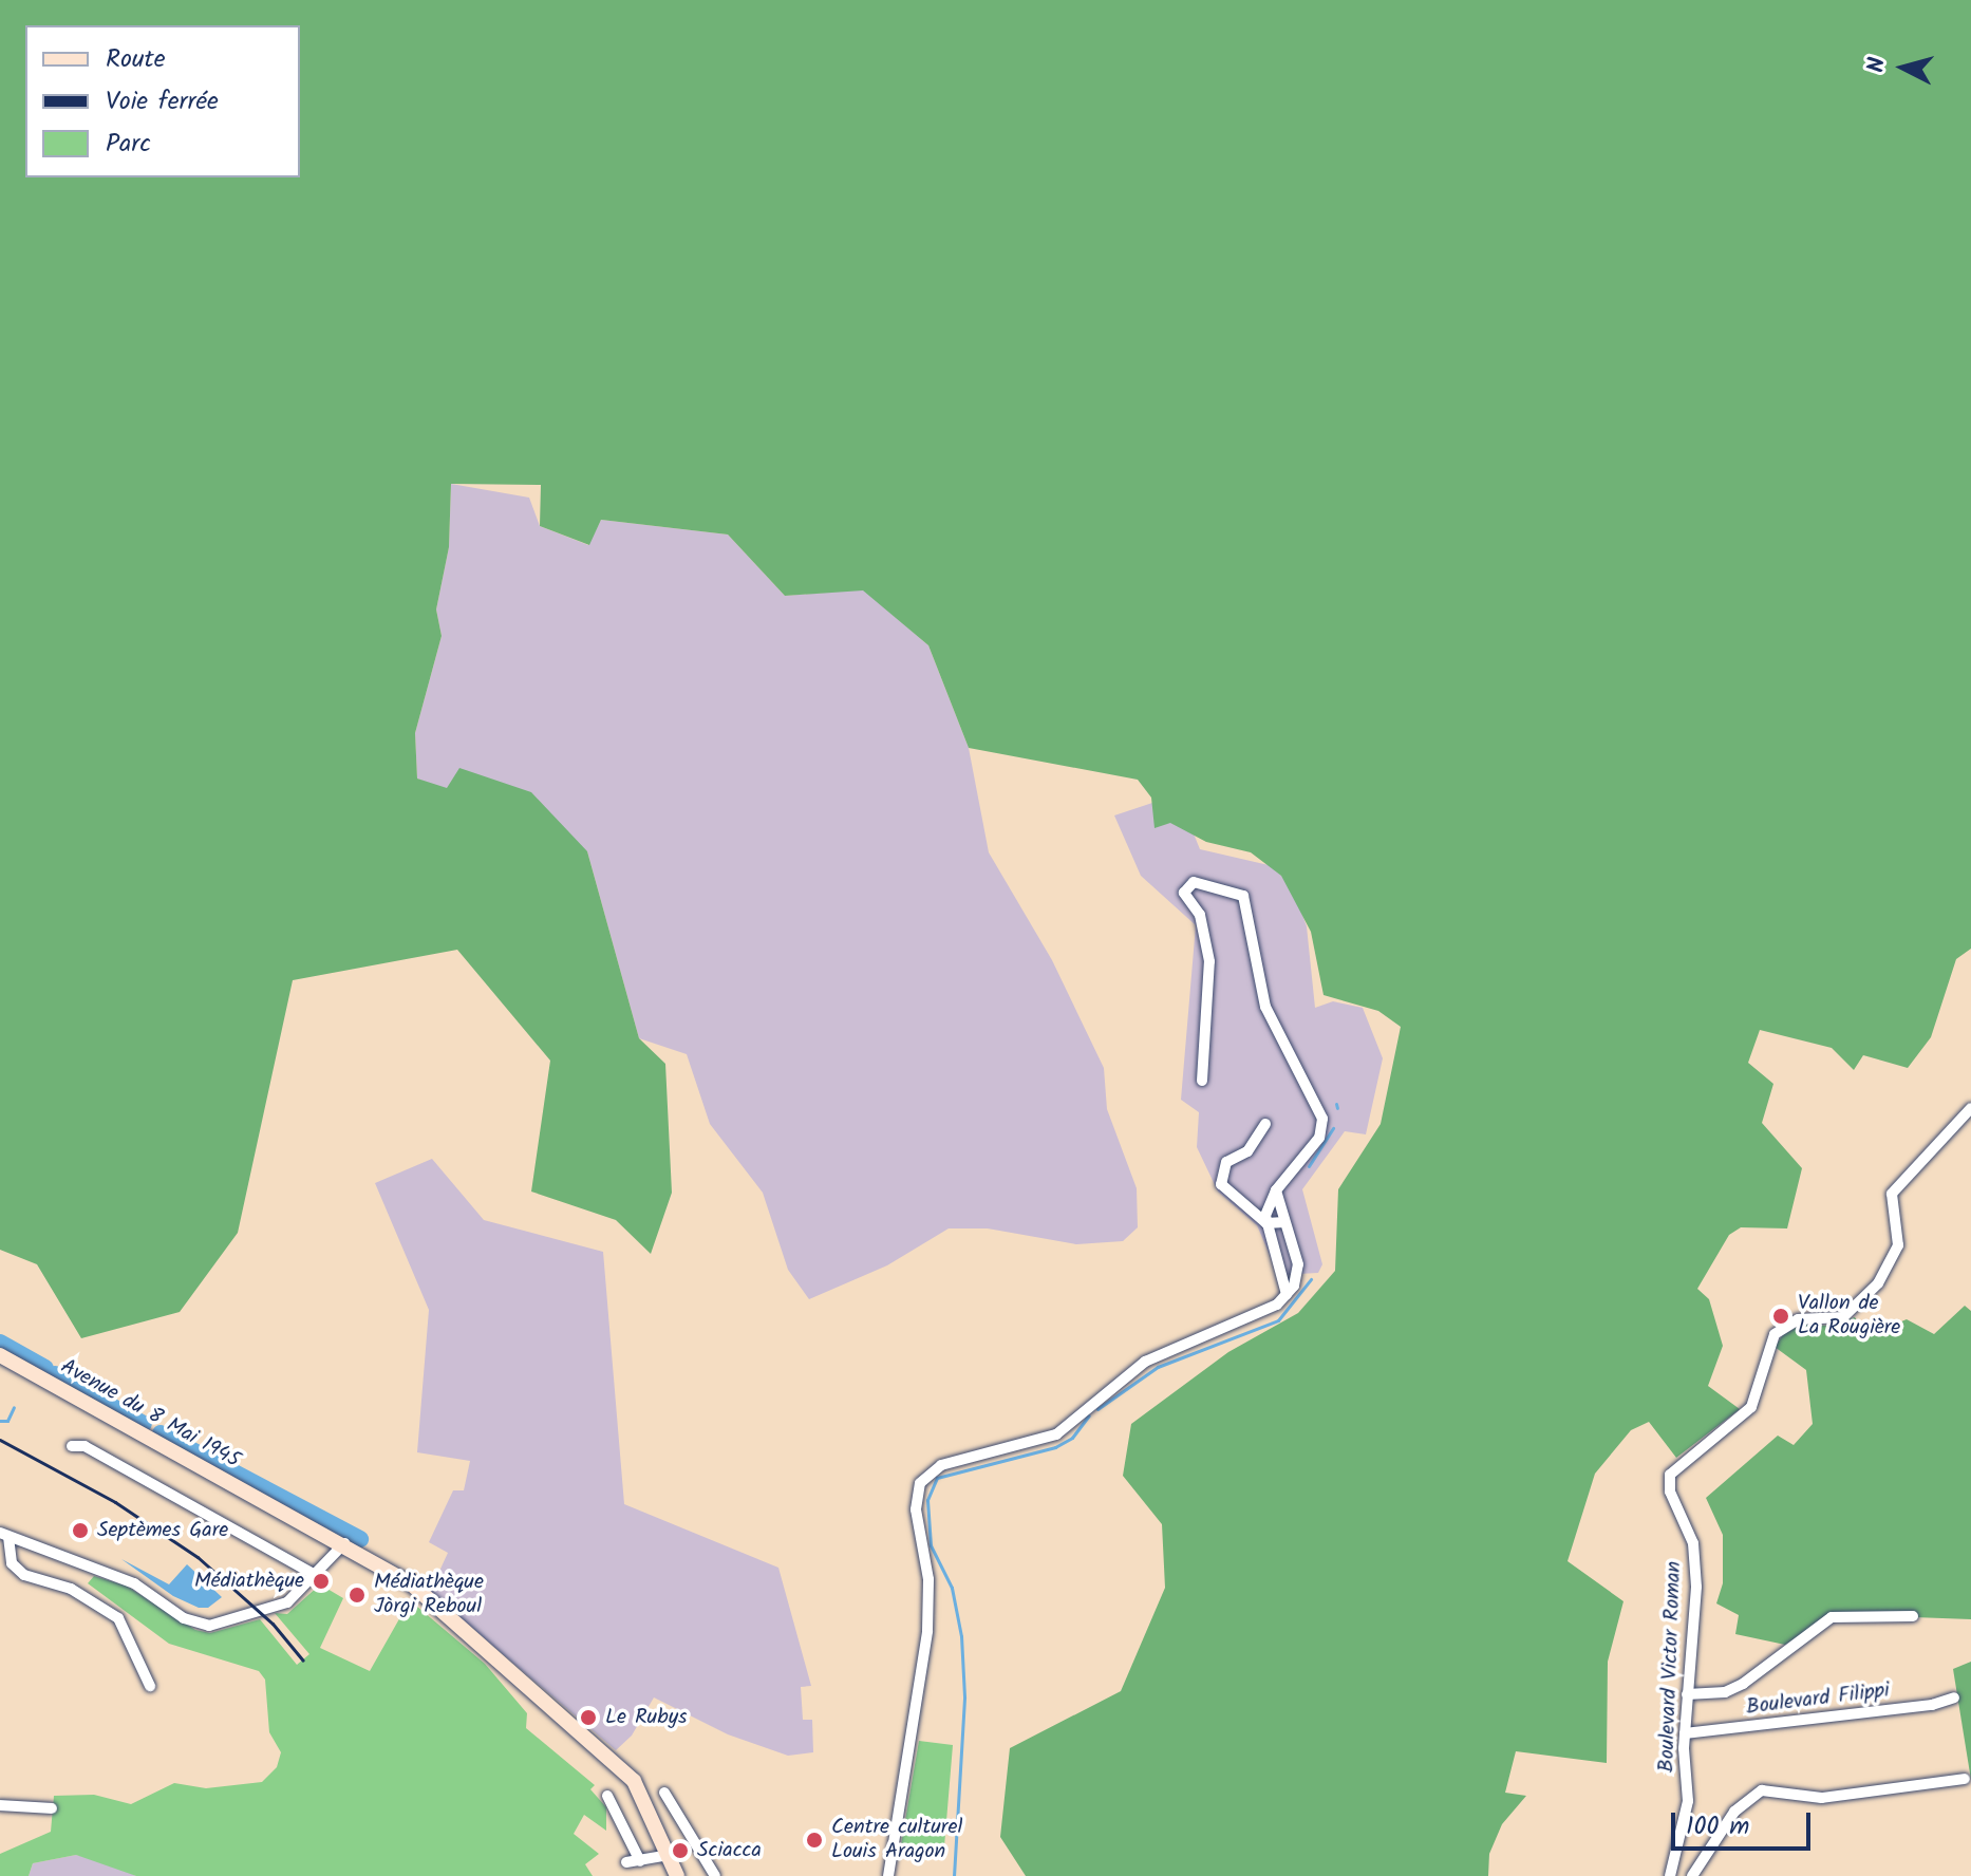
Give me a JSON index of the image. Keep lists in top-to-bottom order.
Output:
{
  "streets": {
    "main road": ["Avenue du 8 Mai 1945"],
    "street": ["Boulevard Victor Roman", "Boulevard Filippi"]
  },
  "crossings": [
    ["Boulevard Victor Roman", "Boulevard Filippi"]
  ],
  "places": [
    "Vallon de La Rougière",
    "Septèmes Gare",
    "Médiathèque",
    "Médiathèque Jòrgi Reboul",
    "Le Rubys",
    "Centre culturel Louis Aragon",
    "Sciacca"
  ],
  "legend": ["Route", "Voie ferrée", "Parc"],
  "scale_bar": "100 m",
  "north": "left"
}
